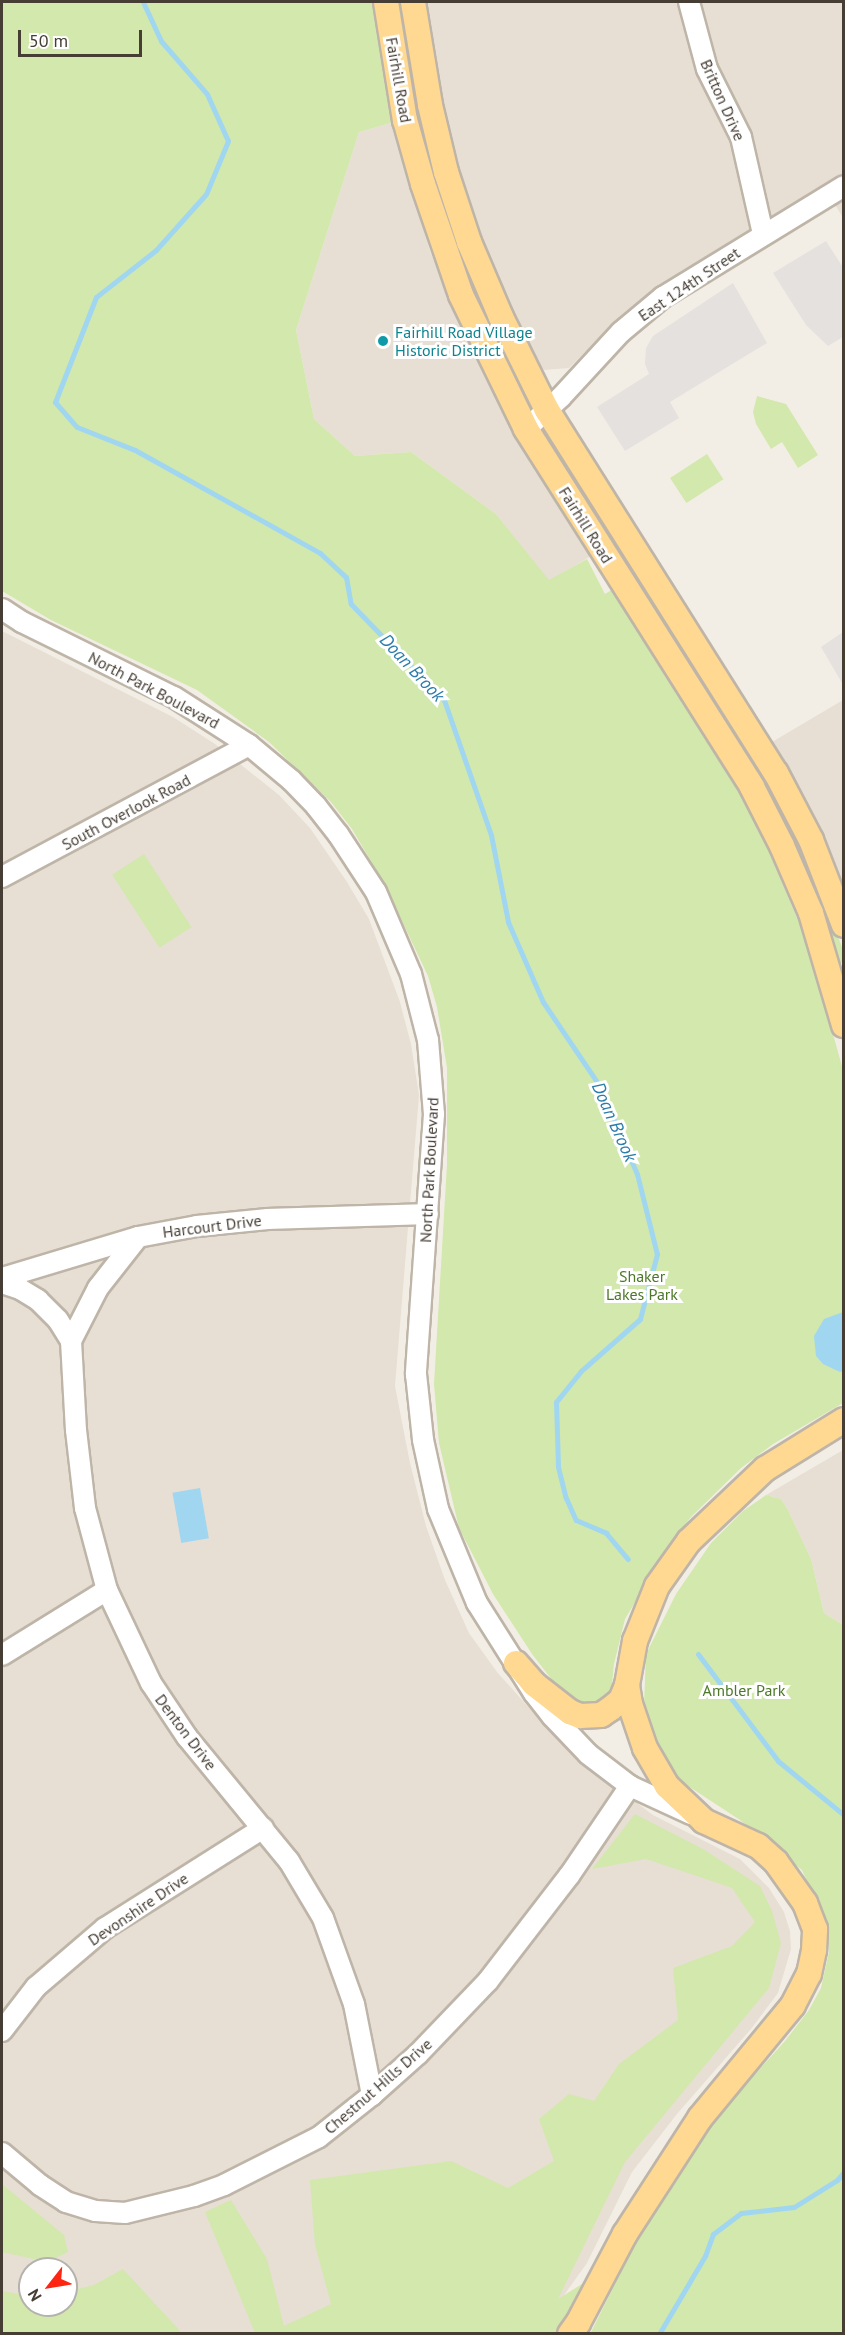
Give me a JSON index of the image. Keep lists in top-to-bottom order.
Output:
{
  "streets": {
    "main road": ["Fairhill Road"],
    "street": [
      "Britton Drive",
      "East 124th Street",
      "North Park Boulevard",
      "South Overlook Road",
      "Harcourt Drive",
      "Denton Drive",
      "Devonshire Drive",
      "Chestnut Hills Drive"
    ]
  },
  "crossings": [
    ["Fairhill Road", "East 124th Street"],
    ["Britton Drive", "East 124th Street"],
    ["North Park Boulevard", "South Overlook Road"],
    ["North Park Boulevard", "Harcourt Drive"],
    ["North Park Boulevard", "Chestnut Hills Drive"],
    ["Denton Drive", "Devonshire Drive"],
    ["Denton Drive", "Chestnut Hills Drive"]
  ],
  "water": ["Doan Brook"],
  "parks": ["Shaker Lakes Park", "Ambler Park"],
  "places": ["Fairhill Road Village Historic District"],
  "scale_bar": "50 m",
  "north": "bottom left"
}
